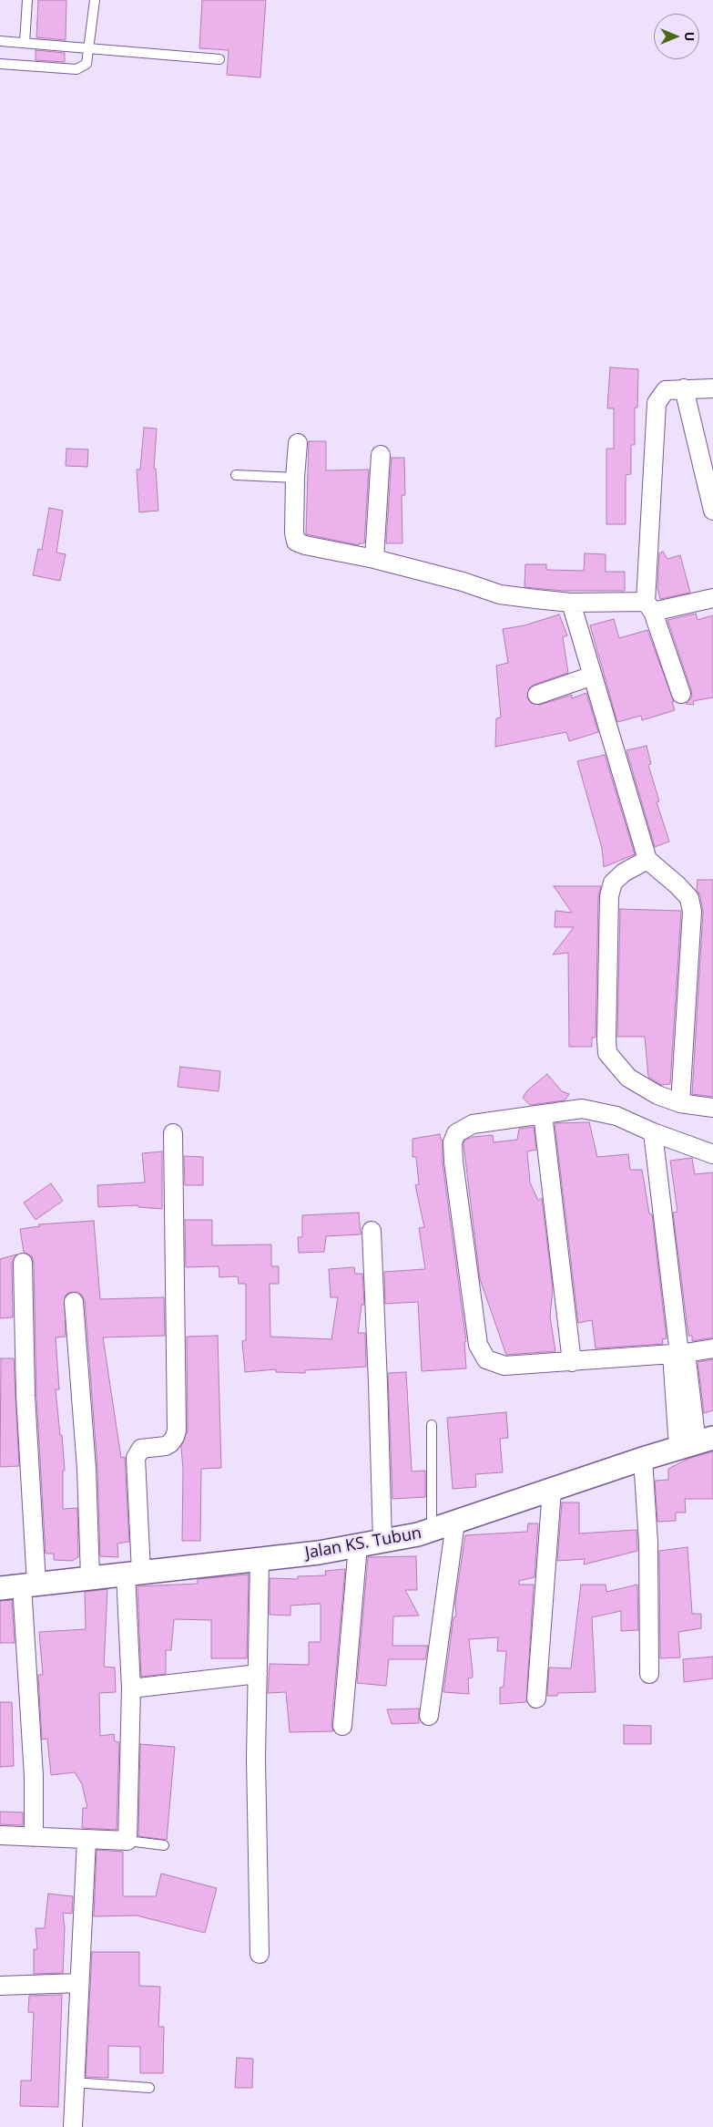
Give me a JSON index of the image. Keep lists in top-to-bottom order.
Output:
{
  "streets": {
    "street": ["Jalan KS. Tubun"]
  },
  "north": "right"
}
